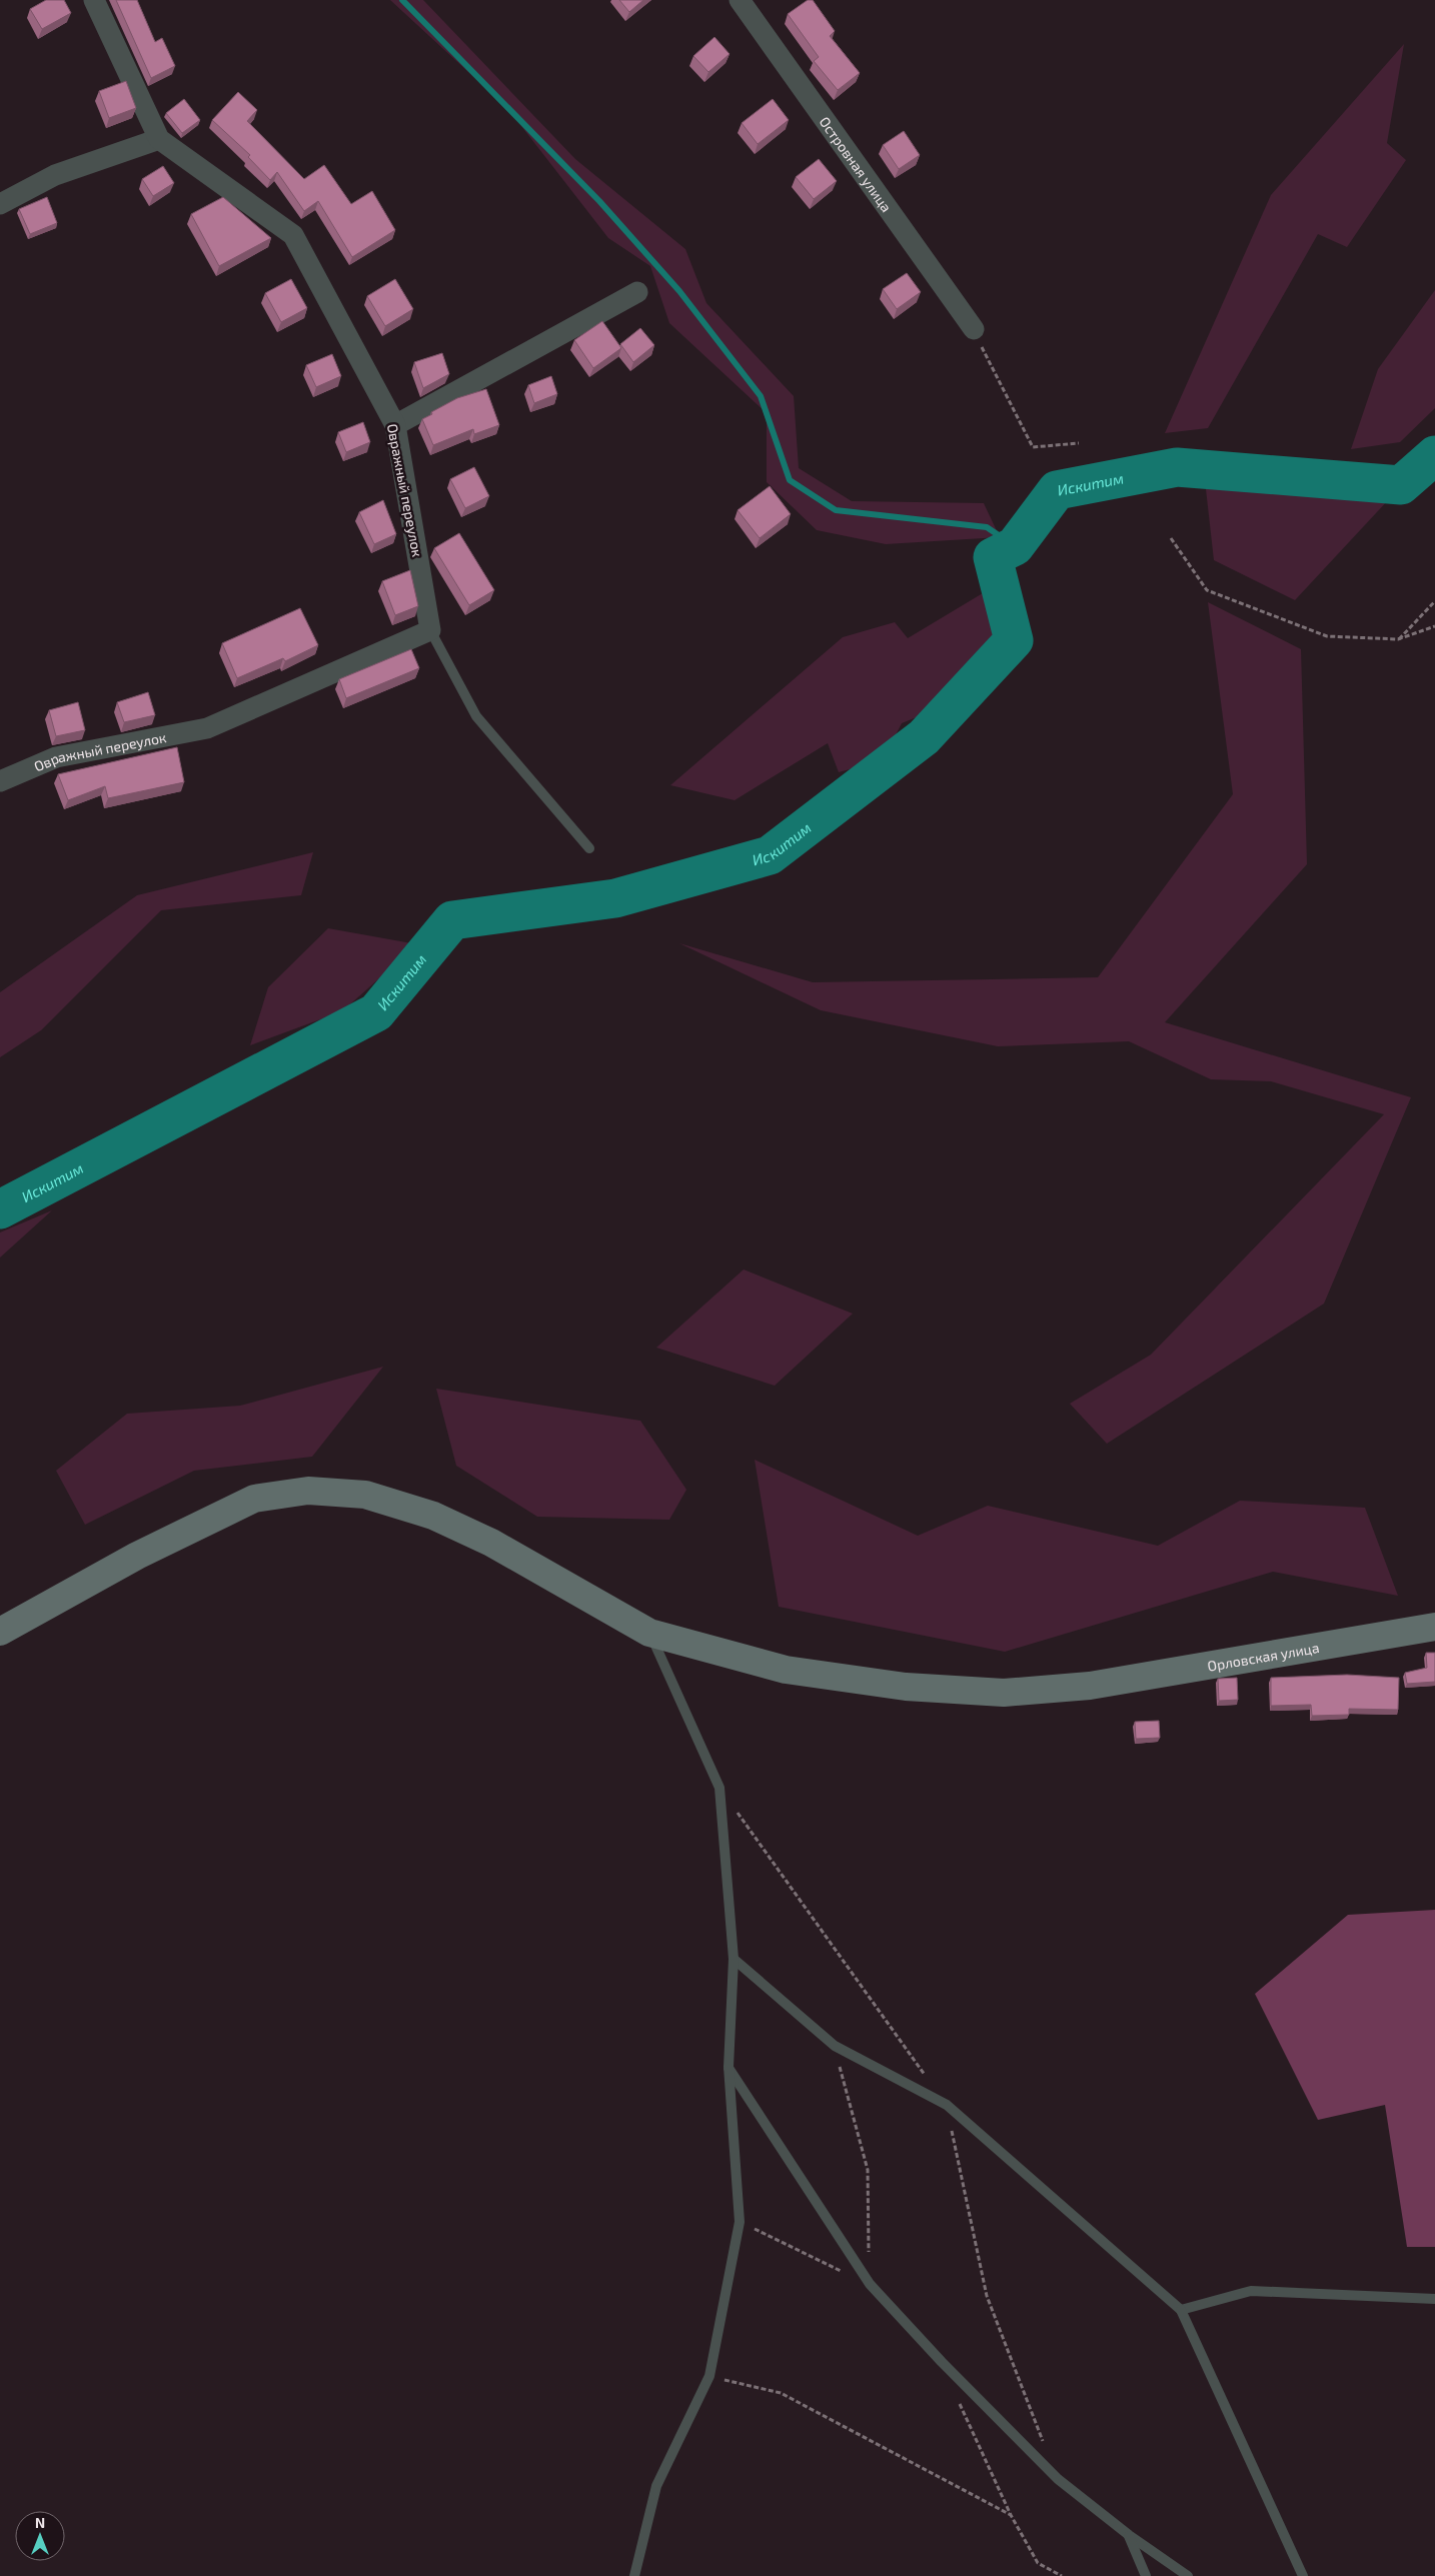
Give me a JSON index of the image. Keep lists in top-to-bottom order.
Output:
{
  "streets": {
    "main road": ["Орловская улица"],
    "street": ["Островная улица", "Овражный переулок"]
  },
  "water": ["Искитим"],
  "north": "top"
}
